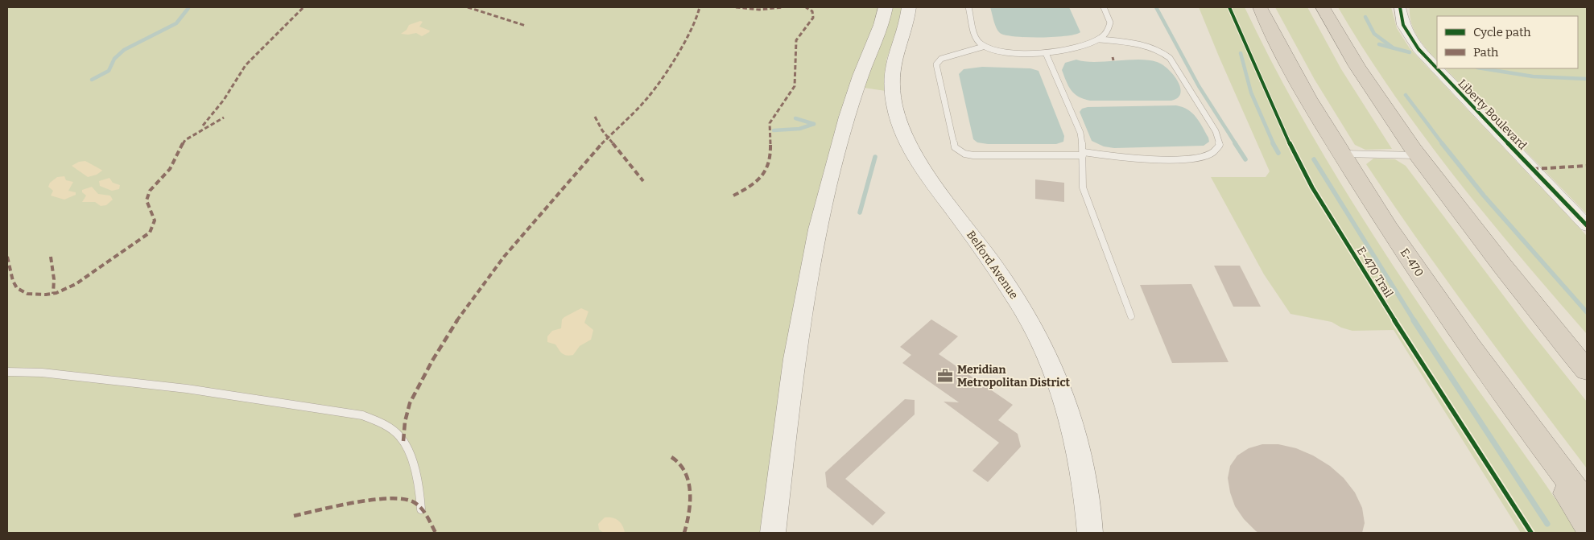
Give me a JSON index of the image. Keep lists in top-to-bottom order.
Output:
{
  "streets": {
    "highway": ["E-470"],
    "main road": ["Belford Avenue"],
    "street": ["Liberty Boulevard"],
    "cycle path": ["E-470 Trail"]
  },
  "places": {
    "office": ["Meridian Metropolitan District"]
  },
  "legend": ["Cycle path", "Path"]
}
